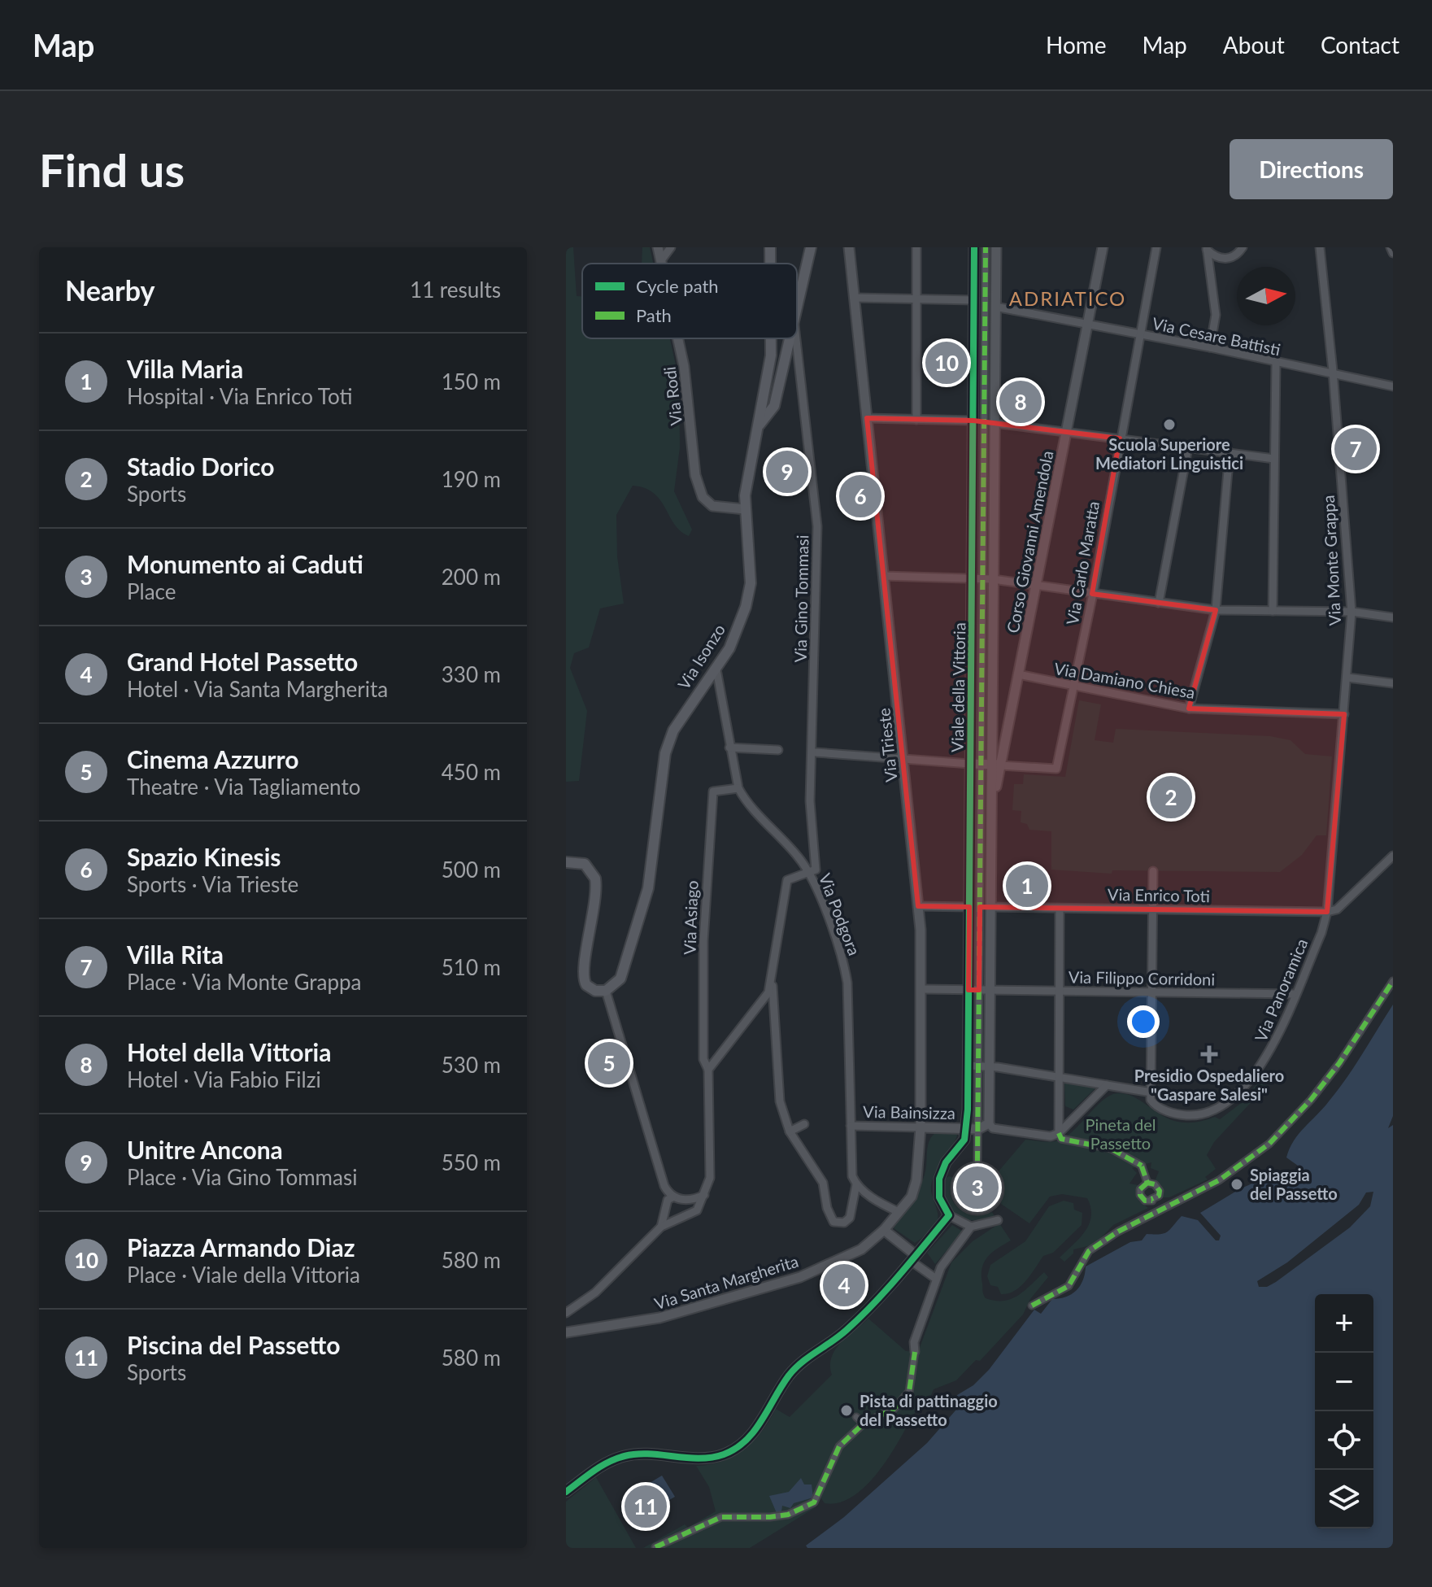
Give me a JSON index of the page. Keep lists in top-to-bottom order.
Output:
{
  "streets": {
    "main road": ["Via Isonzo"],
    "street": [
      "Via Cesare Battisti",
      "Via Rodi",
      "Corso Giovanni Amendola",
      "Via Monte Grappa",
      "Via Carlo Maratta",
      "Via Gino Tommasi",
      "Via Damiano Chiesa",
      "Viale della Vittoria",
      "Via Trieste",
      "Via Enrico Toti",
      "Via Podgora",
      "Via Asiago",
      "Via Filippo Corridoni",
      "Via Panoramica",
      "Via Bainsizza",
      "Via Santa Margherita"
    ]
  },
  "crossings": [
    ["Via Cesare Battisti", "Corso Giovanni Amendola"],
    ["Via Cesare Battisti", "Via Monte Grappa"],
    ["Via Cesare Battisti", "Via Carlo Maratta"],
    ["Via Cesare Battisti", "Viale della Vittoria"],
    ["Via Rodi", "Via Isonzo"],
    ["Corso Giovanni Amendola", "Via Carlo Maratta"],
    ["Corso Giovanni Amendola", "Via Damiano Chiesa"],
    ["Corso Giovanni Amendola", "Viale della Vittoria"],
    ["Via Monte Grappa", "Via Damiano Chiesa"],
    ["Via Monte Grappa", "Via Enrico Toti"],
    ["Via Monte Grappa", "Via Panoramica"],
    ["Via Carlo Maratta", "Via Damiano Chiesa"],
    ["Via Carlo Maratta", "Viale della Vittoria"],
    ["Via Gino Tommasi", "Via Podgora"],
    ["Via Isonzo", "Via Podgora"],
    ["Viale della Vittoria", "Via Enrico Toti"],
    ["Viale della Vittoria", "Via Filippo Corridoni"],
    ["Viale della Vittoria", "Via Bainsizza"],
    ["Via Trieste", "Via Bainsizza"],
    ["Via Trieste", "Via Santa Margherita"],
    ["Via Enrico Toti", "Via Panoramica"],
    ["Via Podgora", "Via Asiago"],
    ["Via Podgora", "Via Bainsizza"],
    ["Via Filippo Corridoni", "Via Panoramica"]
  ],
  "districts": ["ADRIATICO"],
  "parks": ["Pineta del Passetto"],
  "places": {
    "other": ["Scuola Superiore Mediatori Linguistici", "Spiaggia del Passetto", "Pista di pattinaggio del Passetto"],
    "health": ["Presidio Ospedaliero \"Gaspare Salesi\""]
  },
  "legend": ["Cycle path", "Path"],
  "north": "right",
  "page": {
    "header": "Map",
    "nav": [
      "Home",
      "Map",
      "About",
      "Contact"
    ],
    "buttons": "Directions",
    "title": "Find us",
    "heading": ["Nearby", "11 results"],
    "list": [
      {
        "mark": "1",
        "name": "Villa Maria",
        "note": "Hospital · Via Enrico Toti",
        "value": "150 m"
      },
      {
        "mark": "2",
        "name": "Stadio Dorico",
        "note": "Sports",
        "value": "190 m"
      },
      {
        "mark": "3",
        "name": "Monumento ai Caduti",
        "note": "Place",
        "value": "200 m"
      },
      {
        "mark": "4",
        "name": "Grand Hotel Passetto",
        "note": "Hotel · Via Santa Margherita",
        "value": "330 m"
      },
      {
        "mark": "5",
        "name": "Cinema Azzurro",
        "note": "Theatre · Via Tagliamento",
        "value": "450 m"
      },
      {
        "mark": "6",
        "name": "Spazio Kinesis",
        "note": "Sports · Via Trieste",
        "value": "500 m"
      },
      {
        "mark": "7",
        "name": "Villa Rita",
        "note": "Place · Via Monte Grappa",
        "value": "510 m"
      },
      {
        "mark": "8",
        "name": "Hotel della Vittoria",
        "note": "Hotel · Via Fabio Filzi",
        "value": "530 m"
      },
      {
        "mark": "9",
        "name": "Unitre Ancona",
        "note": "Place · Via Gino Tommasi",
        "value": "550 m"
      },
      {
        "mark": "10",
        "name": "Piazza Armando Diaz",
        "note": "Place · Viale della Vittoria",
        "value": "580 m"
      },
      {
        "mark": "11",
        "name": "Piscina del Passetto",
        "note": "Sports",
        "value": "580 m"
      }
    ],
    "pins": [
      "10",
      "8",
      "7",
      "9",
      "6",
      "2",
      "1",
      "5",
      "3",
      "4",
      "11"
    ],
    "map_buttons": ["+", "−"]
  }
}
